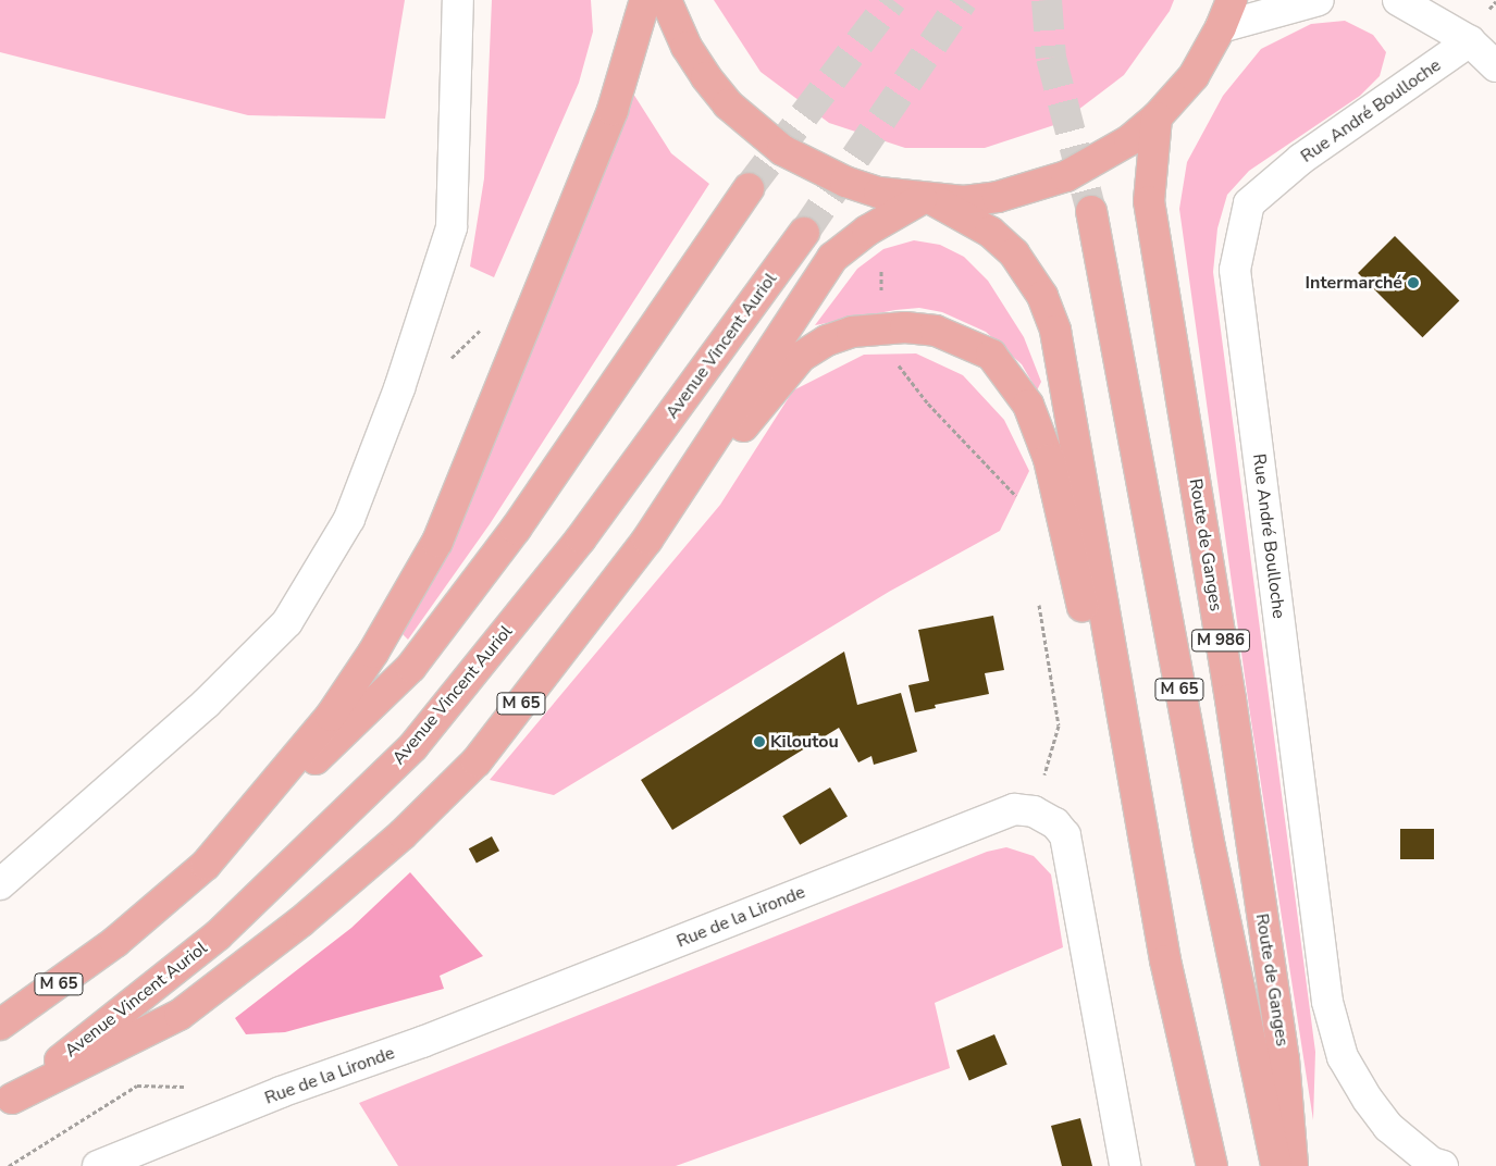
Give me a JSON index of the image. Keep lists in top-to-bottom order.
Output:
{
  "streets": {
    "main road": [
      "Avenue Vincent Auriol",
      "Route de Ganges",
      "M 986",
      "M 65"
    ],
    "street": ["Rue André Boulloche", "Rue de la Lironde"]
  },
  "crossings": [
    ["Avenue Vincent Auriol", "M 65"]
  ],
  "places": ["Intermarché", "Kiloutou"]
}
